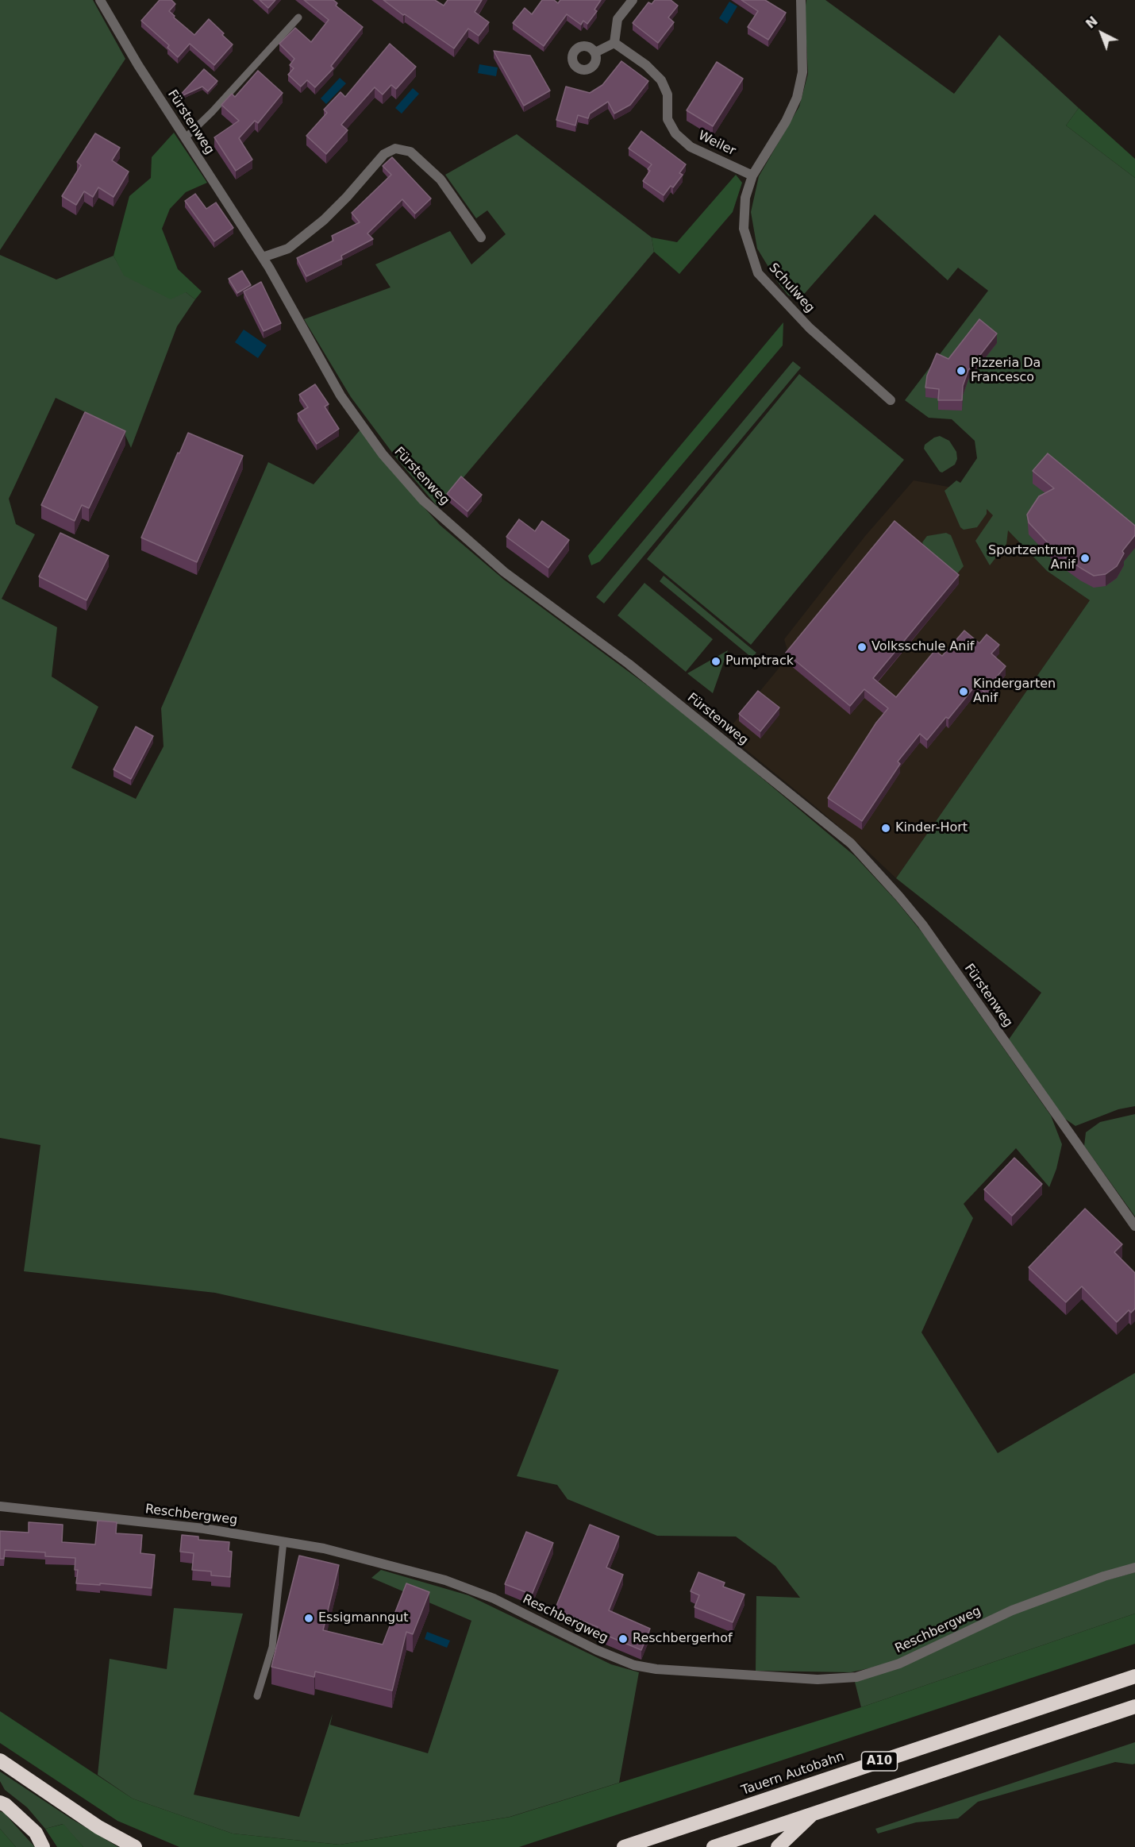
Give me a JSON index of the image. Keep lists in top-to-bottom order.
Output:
{
  "streets": {
    "highway": ["A10", "Tauern Autobahn"],
    "street": [
      "Fürstenweg",
      "Weiler",
      "Schulweg",
      "Reschbergweg"
    ]
  },
  "crossings": [
    ["Weiler", "Schulweg"]
  ],
  "places": [
    "Pizzeria Da Francesco",
    "Sportzentrum Anif",
    "Volksschule Anif",
    "Pumptrack",
    "Kindergarten Anif",
    "Kinder-Hort",
    "Essigmanngut",
    "Reschbergerhof"
  ],
  "north": "top left"
}
